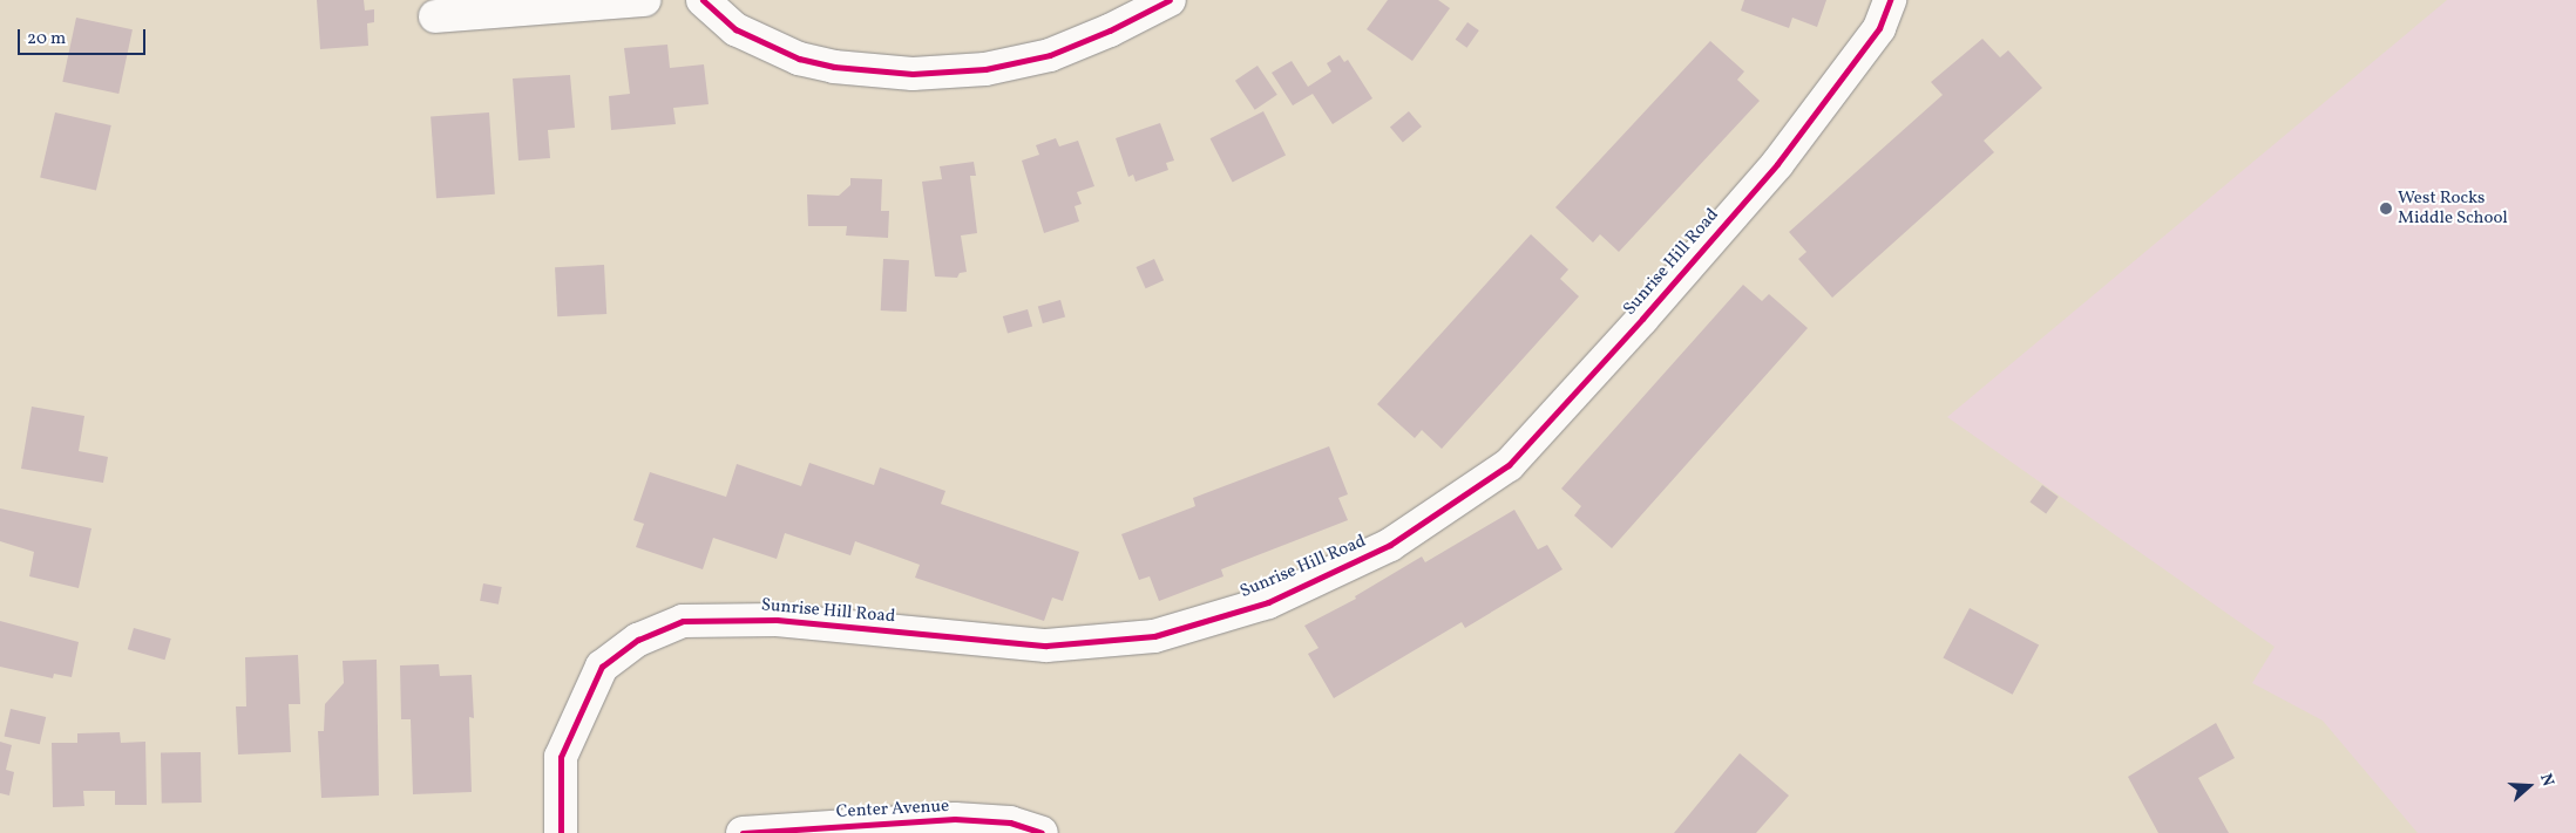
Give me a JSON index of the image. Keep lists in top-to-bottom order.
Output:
{
  "streets": {
    "street": ["Sunrise Hill Road", "Center Avenue"]
  },
  "places": ["West Rocks Middle School"],
  "scale_bar": "20 m",
  "north": "right"
}
